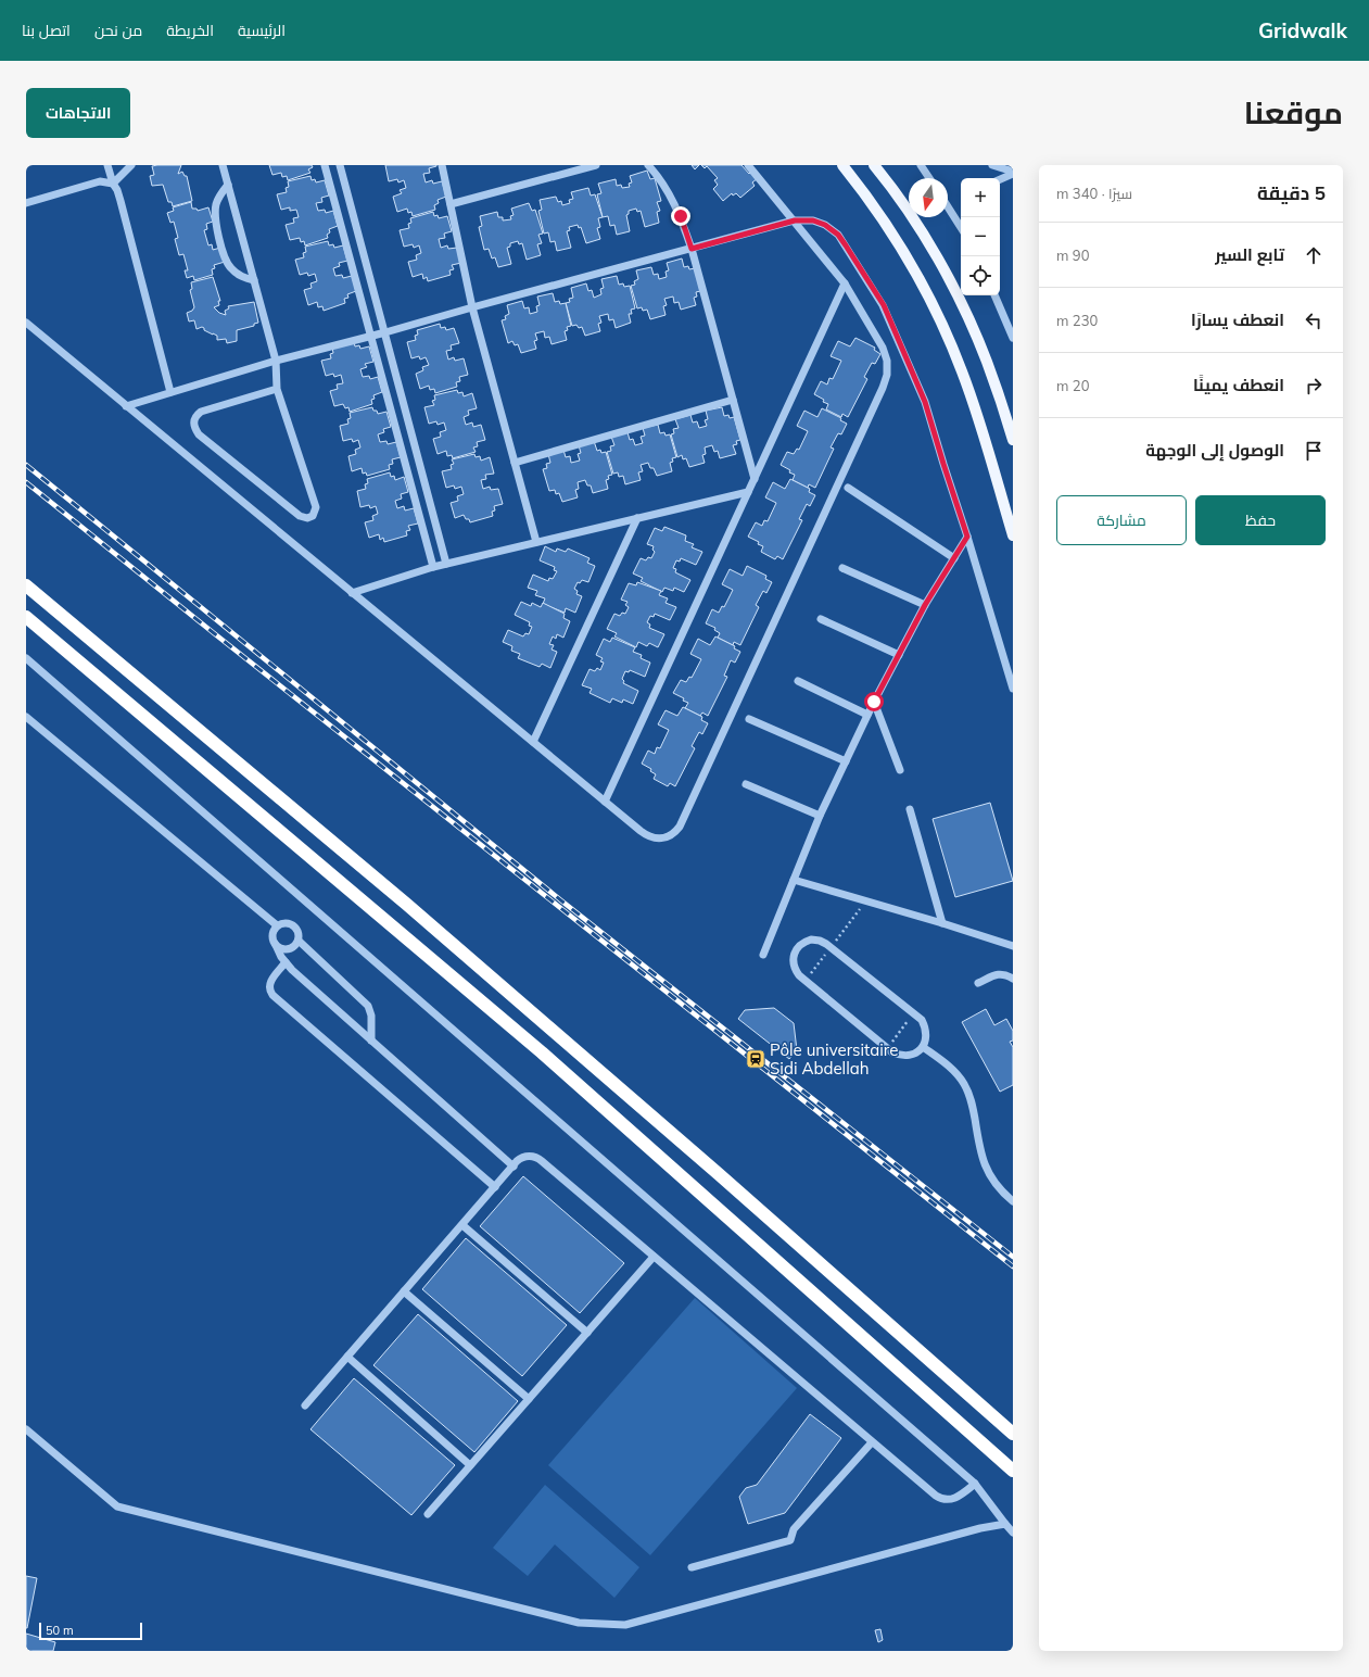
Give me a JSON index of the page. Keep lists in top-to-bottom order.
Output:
{
  "places": {
    "station": ["Pôle universitaire Sidi Abdellah"]
  },
  "scale_bar": "50 m",
  "north": "bottom",
  "page": {
    "header": "Gridwalk",
    "nav": [
      "الرئيسية",
      "الخريطة",
      "من نحن",
      "اتصل بنا"
    ],
    "title": "موقعنا",
    "buttons": [
      "الاتجاهات",
      ["حفظ", "مشاركة"]
    ],
    "heading": ["5 دقيقة", "سيرًا · 340 m"],
    "map_buttons": ["+", "−"],
    "list": [
      ["تابع السير", "90 m"],
      ["انعطف يسارًا", "230 m"],
      ["انعطف يمينًا", "20 m"],
      "الوصول إلى الوجهة"
    ],
    "scale": "50 m"
  }
}
